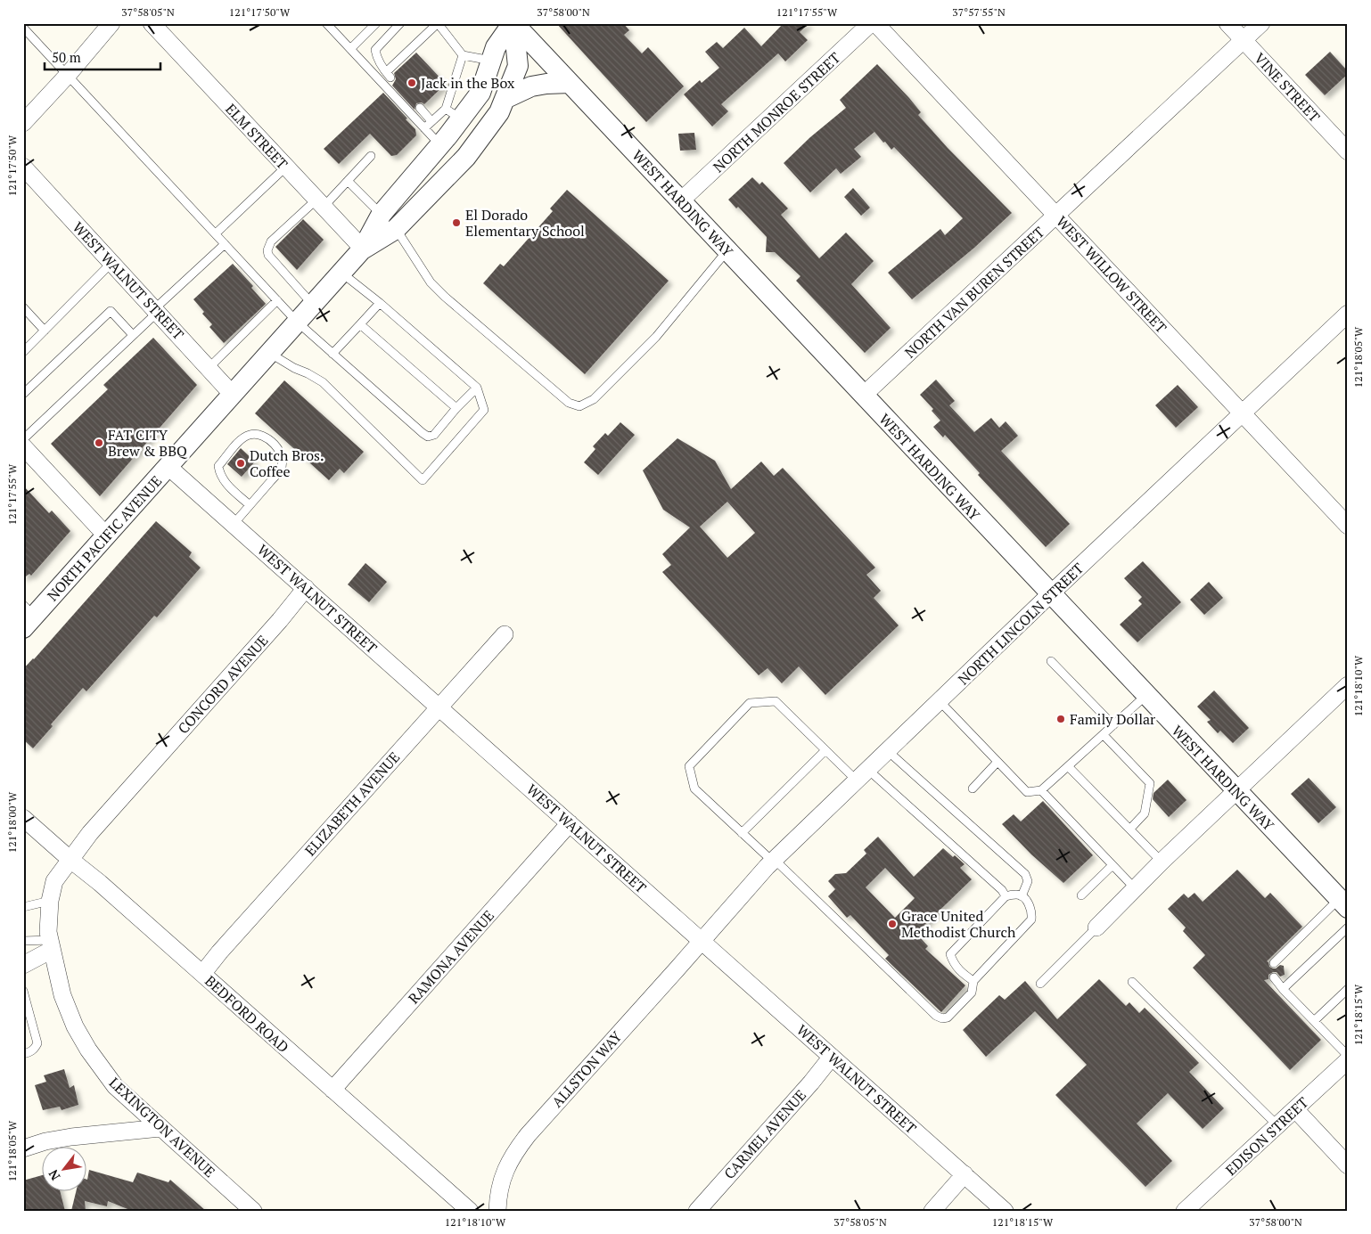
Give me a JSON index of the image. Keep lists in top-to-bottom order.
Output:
{
  "streets": {
    "street": [
      "VINE STREET",
      "NORTH MONROE STREET",
      "ELM STREET",
      "WEST HARDING WAY",
      "WEST WILLOW STREET",
      "WEST WALNUT STREET",
      "NORTH VAN BUREN STREET",
      "NORTH PACIFIC AVENUE",
      "NORTH LINCOLN STREET",
      "CONCORD AVENUE",
      "ELIZABETH AVENUE",
      "RAMONA AVENUE",
      "BEDFORD ROAD",
      "ALLSTON WAY",
      "LEXINGTON AVENUE",
      "CARMEL AVENUE",
      "EDISON STREET"
    ]
  },
  "crossings": [
    ["VINE STREET", "NORTH VAN BUREN STREET"],
    ["NORTH MONROE STREET", "WEST HARDING WAY"],
    ["ELM STREET", "NORTH PACIFIC AVENUE"],
    ["WEST HARDING WAY", "NORTH VAN BUREN STREET"],
    ["WEST HARDING WAY", "NORTH PACIFIC AVENUE"],
    ["WEST HARDING WAY", "NORTH LINCOLN STREET"],
    ["WEST WILLOW STREET", "NORTH VAN BUREN STREET"],
    ["WEST WILLOW STREET", "NORTH LINCOLN STREET"],
    ["WEST WALNUT STREET", "NORTH PACIFIC AVENUE"],
    ["WEST WALNUT STREET", "NORTH LINCOLN STREET"],
    ["WEST WALNUT STREET", "CONCORD AVENUE"],
    ["WEST WALNUT STREET", "ELIZABETH AVENUE"],
    ["WEST WALNUT STREET", "RAMONA AVENUE"],
    ["WEST WALNUT STREET", "ALLSTON WAY"],
    ["WEST WALNUT STREET", "CARMEL AVENUE"],
    ["NORTH LINCOLN STREET", "ALLSTON WAY"],
    ["CONCORD AVENUE", "BEDFORD ROAD"],
    ["CONCORD AVENUE", "LEXINGTON AVENUE"],
    ["ELIZABETH AVENUE", "BEDFORD ROAD"],
    ["RAMONA AVENUE", "BEDFORD ROAD"],
    ["BEDFORD ROAD", "LEXINGTON AVENUE"]
  ],
  "places": [
    "Jack in the Box",
    "El Dorado Elementary School",
    "FAT CITY Brew & BBQ",
    "Dutch Bros. Coffee",
    "Family Dollar",
    "Grace United Methodist Church"
  ],
  "scale_bar": "50 m",
  "north": "bottom left",
  "coordinates": [
    "37°58'05\"N",
    "121°17'50\"W",
    "37°58'00\"N",
    "121°17'55\"W",
    "37°57'55\"N",
    "121°18'05\"W",
    "121°18'10\"W",
    "121°18'00\"W",
    "121°18'15\"W"
  ]
}
